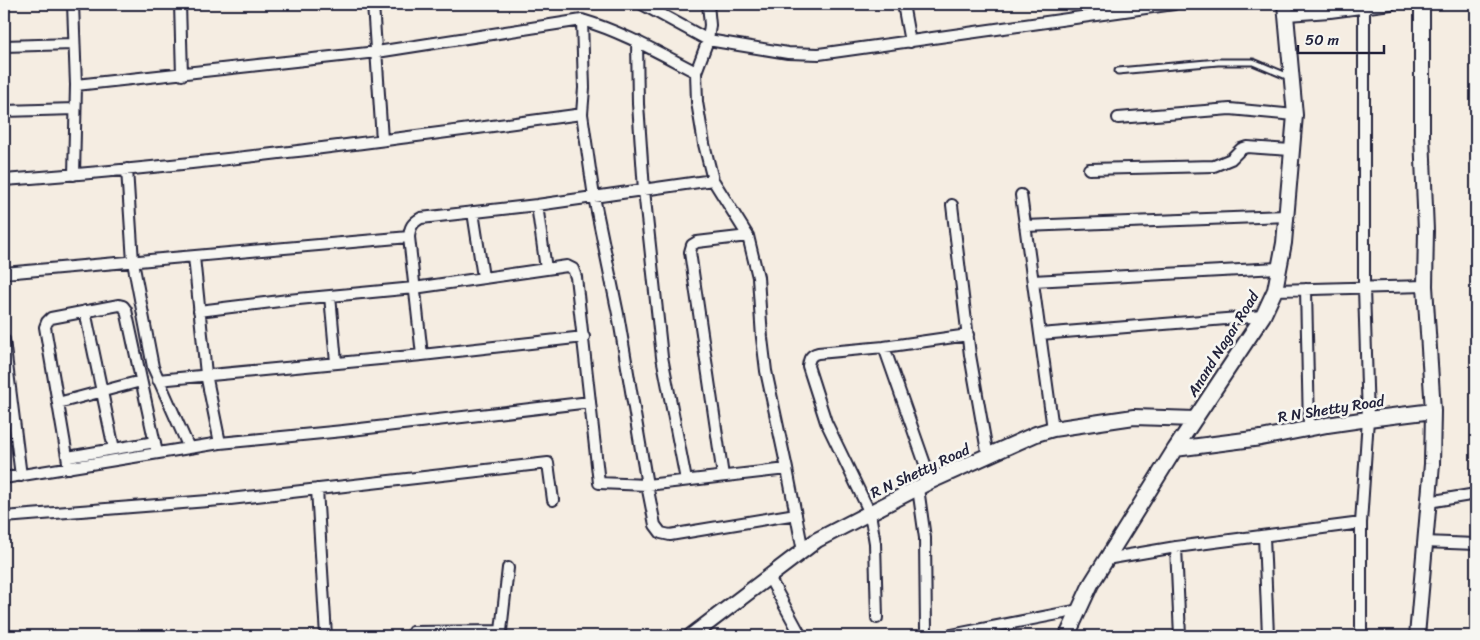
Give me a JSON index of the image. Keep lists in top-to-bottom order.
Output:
{
  "streets": {
    "street": ["Anand Nagar Road", "R N Shetty Road"]
  },
  "crossings": [
    ["Anand Nagar Road", "R N Shetty Road"]
  ],
  "scale_bar": "50 m"
}
